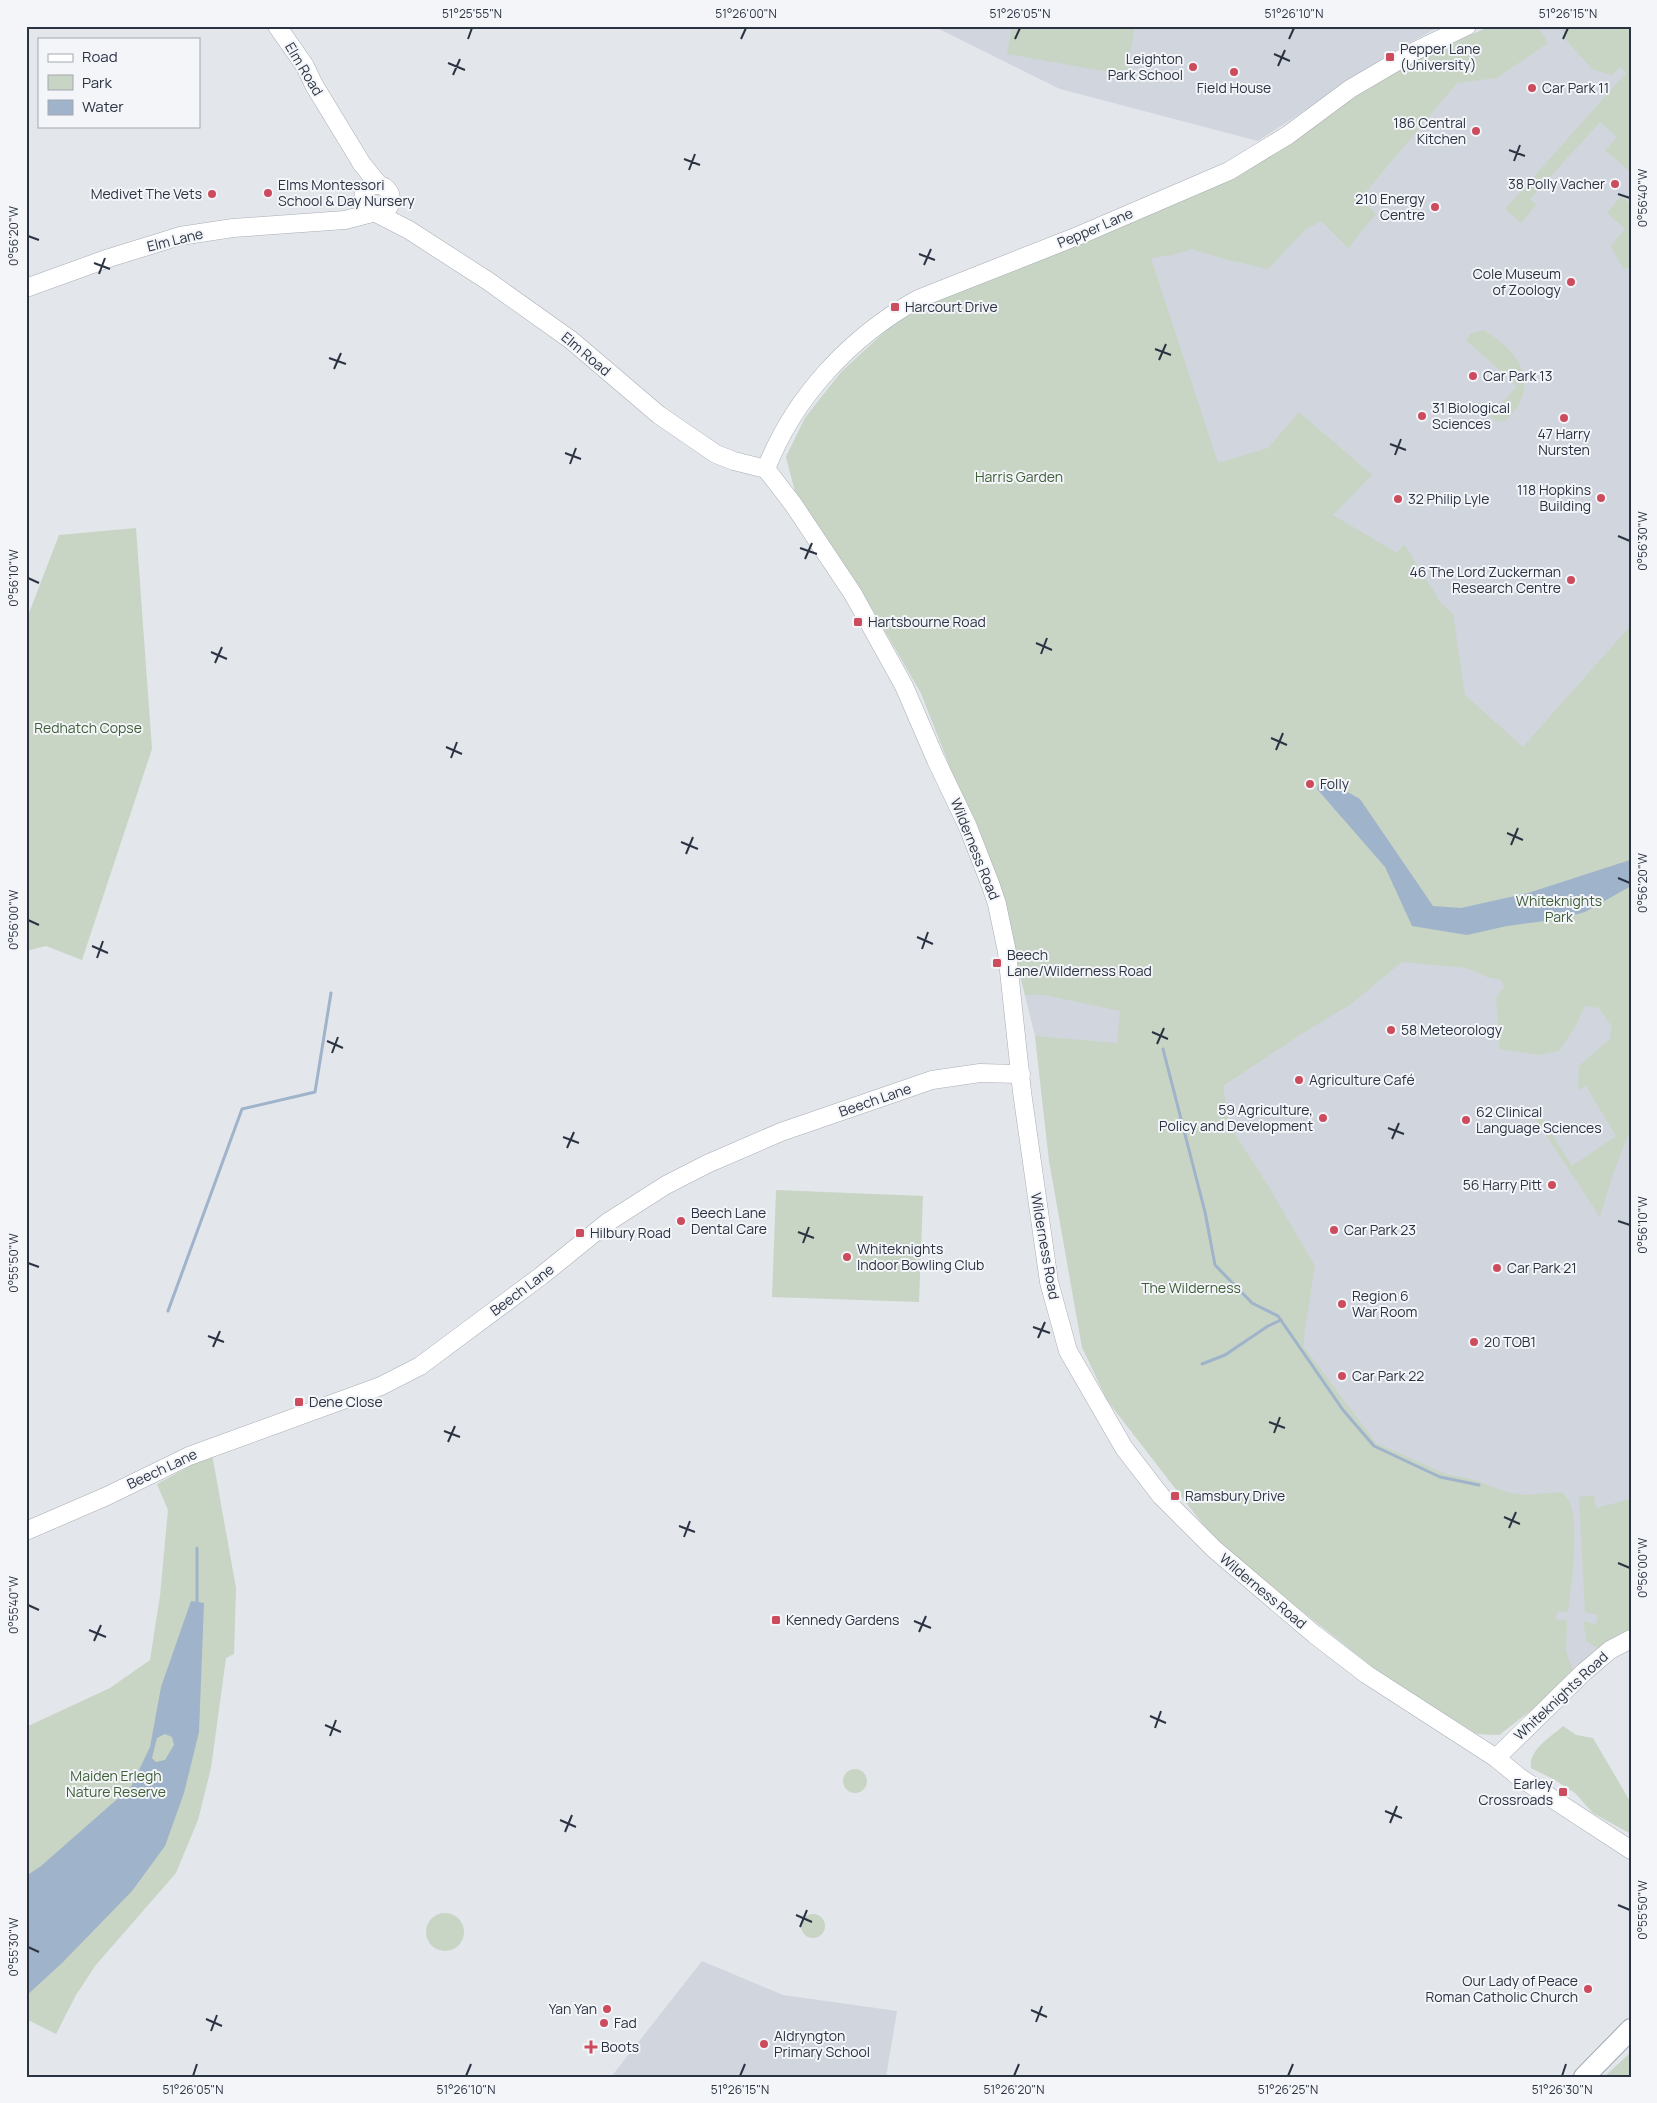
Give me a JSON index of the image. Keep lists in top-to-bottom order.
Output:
{
  "streets": {
    "street": [
      "Elm Road",
      "Pepper Lane",
      "Elm Lane",
      "Wilderness Road",
      "Beech Lane",
      "Whiteknights Road"
    ]
  },
  "crossings": [
    ["Elm Road", "Pepper Lane"],
    ["Elm Road", "Elm Lane"],
    ["Elm Road", "Wilderness Road"],
    ["Pepper Lane", "Wilderness Road"],
    ["Wilderness Road", "Beech Lane"],
    ["Wilderness Road", "Whiteknights Road"]
  ],
  "parks": [
    "Harris Garden",
    "Redhatch Copse",
    "Whiteknights Park",
    "The Wilderness",
    "Maiden Erlegh Nature Reserve"
  ],
  "places": {
    "transit": [
      "Pepper Lane (University)",
      "Harcourt Drive",
      "Hartsbourne Road",
      "Beech Lane/Wilderness Road",
      "Hilbury Road",
      "Dene Close",
      "Ramsbury Drive",
      "Kennedy Gardens",
      "Earley Crossroads"
    ],
    "other": [
      "Leighton Park School",
      "Field House",
      "Car Park 11",
      "186 Central Kitchen",
      "38 Polly Vacher",
      "Elms Montessori School & Day Nursery",
      "Medivet The Vets",
      "210 Energy Centre",
      "Cole Museum of Zoology",
      "Car Park 13",
      "31 Biological Sciences",
      "47 Harry Nursten",
      "118 Hopkins Building",
      "32 Philip Lyle",
      "46 The Lord Zuckerman Research Centre",
      "Folly",
      "58 Meteorology",
      "Agriculture Café",
      "59 Agriculture, Policy and Development",
      "62 Clinical Language Sciences",
      "56 Harry Pitt",
      "Beech Lane Dental Care",
      "Car Park 23",
      "Whiteknights Indoor Bowling Club",
      "Car Park 21",
      "Region 6 War Room",
      "20 TOB1",
      "Car Park 22",
      "Our Lady of Peace Roman Catholic Church",
      "Yan Yan",
      "Fad",
      "Aldryngton Primary School"
    ],
    "health": ["Boots"]
  },
  "legend": ["Road", "Park", "Water"],
  "coordinates": [
    "51°25'55\"N",
    "51°26'00\"N",
    "51°26'05\"N",
    "51°26'10\"N",
    "51°26'15\"N",
    "0°56'40\"W",
    "0°56'20\"W",
    "0°56'30\"W",
    "0°56'10\"W",
    "0°56'00\"W",
    "0°55'50\"W",
    "0°55'40\"W",
    "0°55'30\"W",
    "51°26'20\"N",
    "51°26'25\"N",
    "51°26'30\"N"
  ]
}
